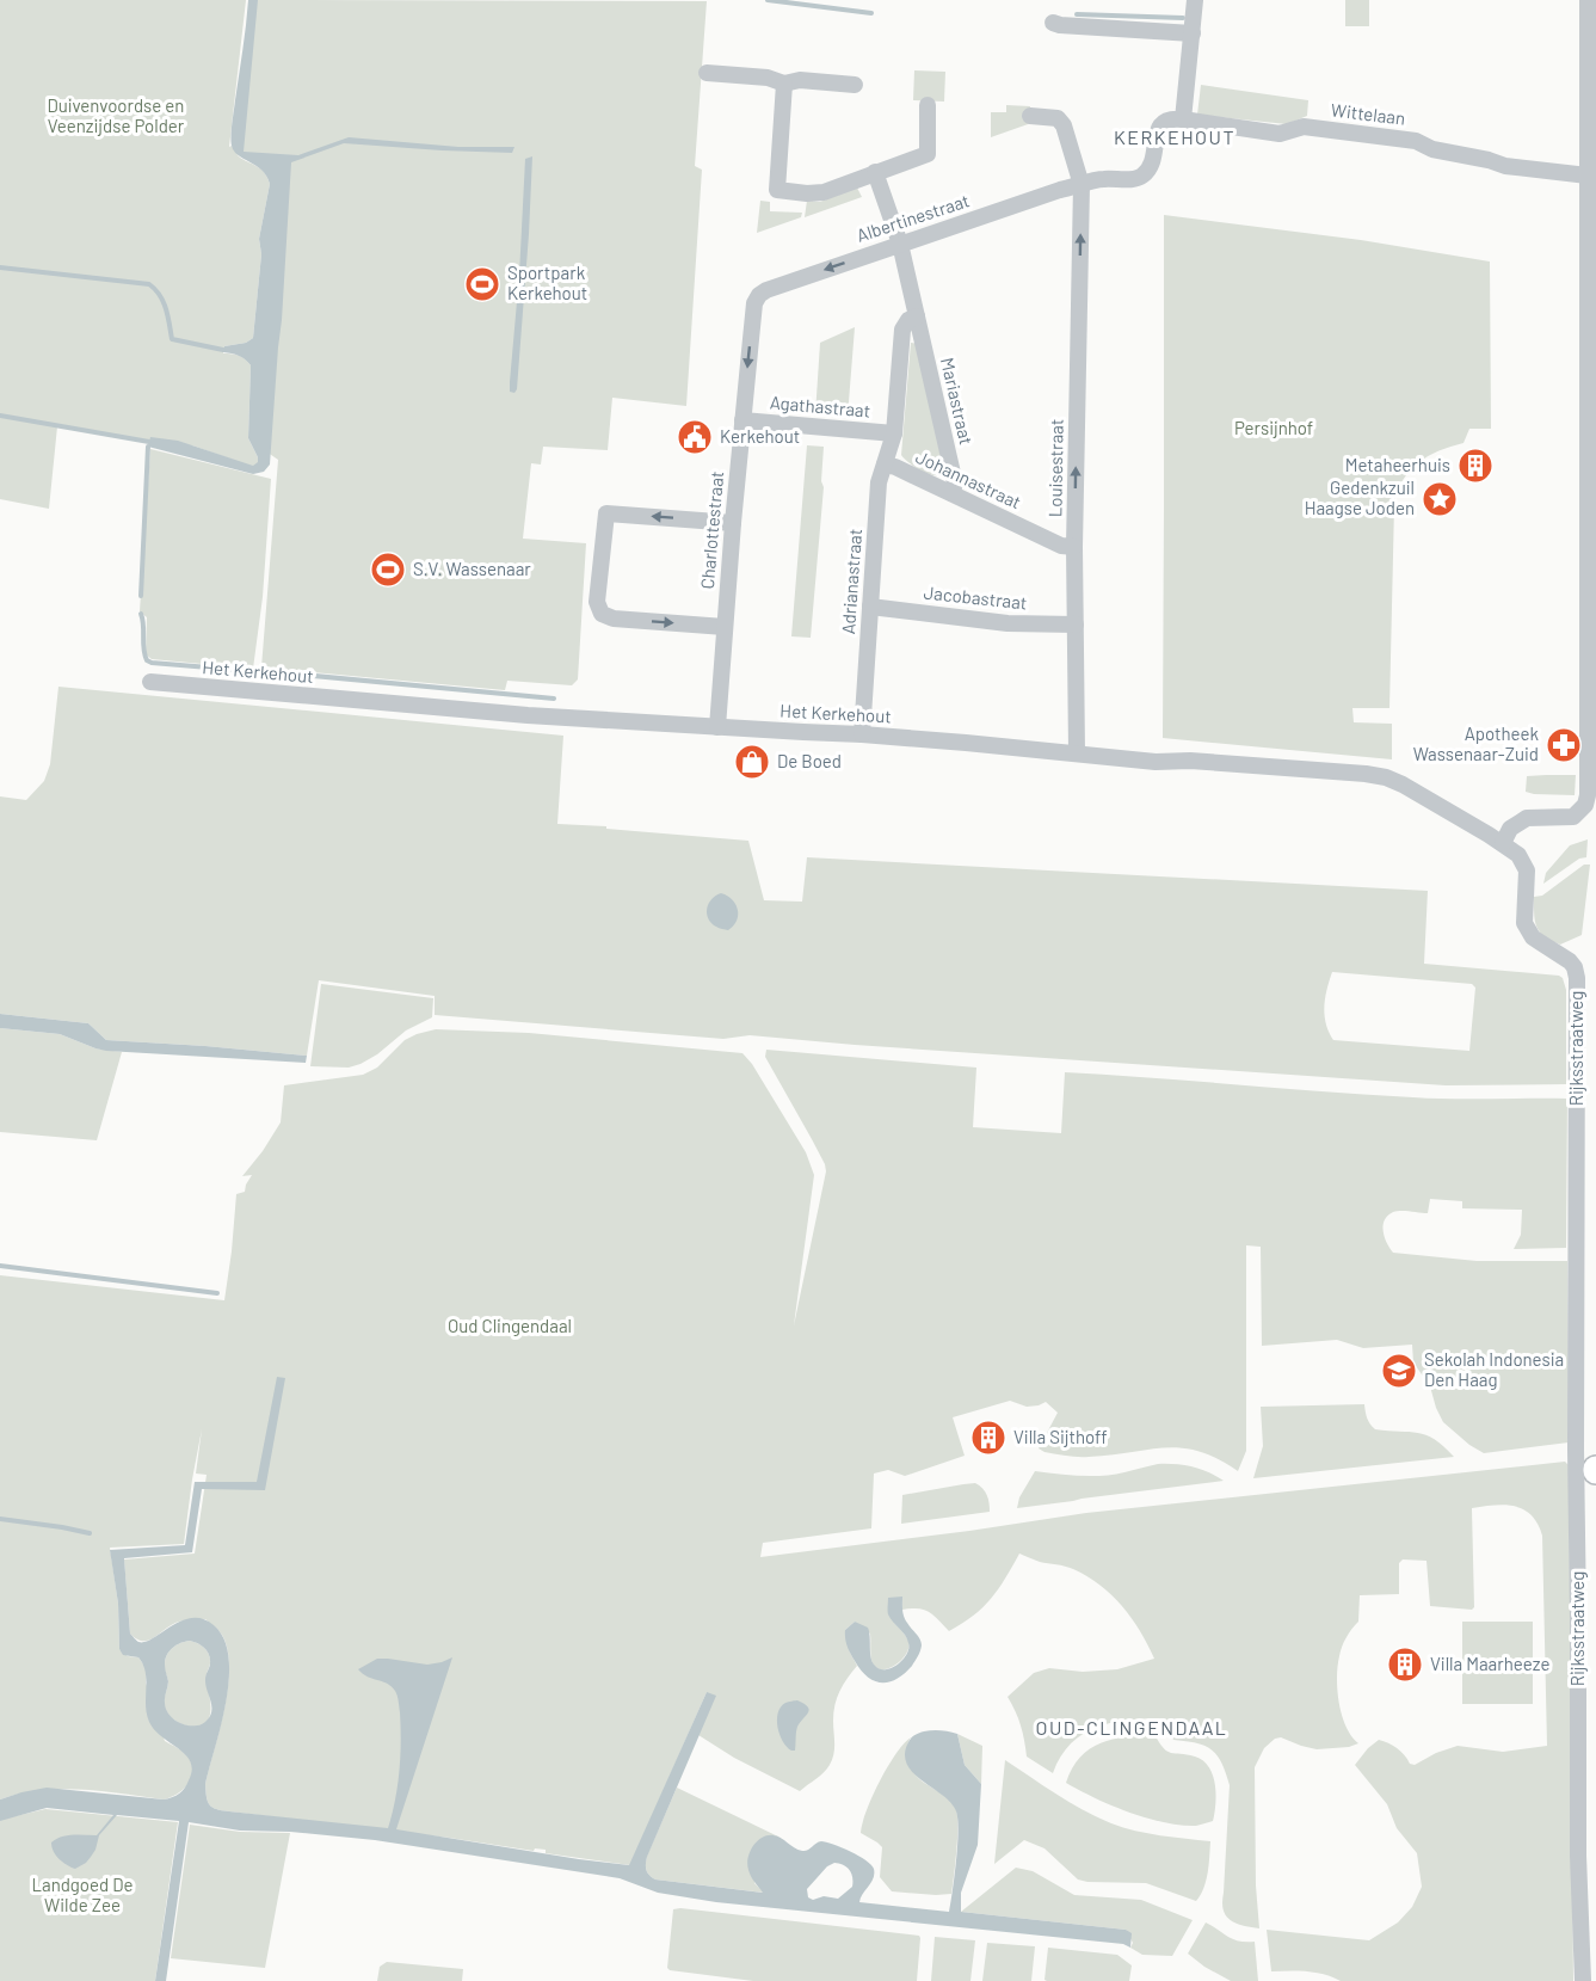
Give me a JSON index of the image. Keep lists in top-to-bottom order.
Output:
{
  "streets": {
    "street": [
      "Wittelaan",
      "Albertinestraat",
      "Mariastraat",
      "Agathastraat",
      "Louisestraat",
      "Johannastraat",
      "Charlottestraat",
      "Adrianastraat",
      "Jacobastraat",
      "Het Kerkehout",
      "Rijksstraatweg"
    ]
  },
  "crossings": [
    ["Wittelaan", "Albertinestraat"],
    ["Albertinestraat", "Mariastraat"],
    ["Albertinestraat", "Louisestraat"],
    ["Albertinestraat", "Charlottestraat"],
    ["Mariastraat", "Johannastraat"],
    ["Agathastraat", "Charlottestraat"],
    ["Agathastraat", "Adrianastraat"],
    ["Louisestraat", "Johannastraat"],
    ["Louisestraat", "Jacobastraat"],
    ["Louisestraat", "Het Kerkehout"],
    ["Johannastraat", "Adrianastraat"],
    ["Charlottestraat", "Het Kerkehout"],
    ["Adrianastraat", "Jacobastraat"],
    ["Adrianastraat", "Het Kerkehout"],
    ["Het Kerkehout", "Rijksstraatweg"]
  ],
  "one_way": ["Louisestraat"],
  "districts": ["KERKEHOUT", "OUD-CLINGENDAAL"],
  "parks": [
    "Duivenvoordse en Veenzijdse Polder",
    "Persijnhof",
    "Oud Clingendaal",
    "Landgoed De Wilde Zee"
  ],
  "places": {
    "sports": ["Sportpark Kerkehout", "S.V. Wassenaar"],
    "public building": ["Kerkehout"],
    "building": ["Metaheerhuis", "Villa Sijthoff", "Villa Maarheeze"],
    "place": ["Gedenkzuil Haagse Joden"],
    "pharmacy": ["Apotheek Wassenaar-Zuid"],
    "shop": ["De Boed"],
    "school or university": ["Sekolah Indonesia Den Haag"]
  }
}
